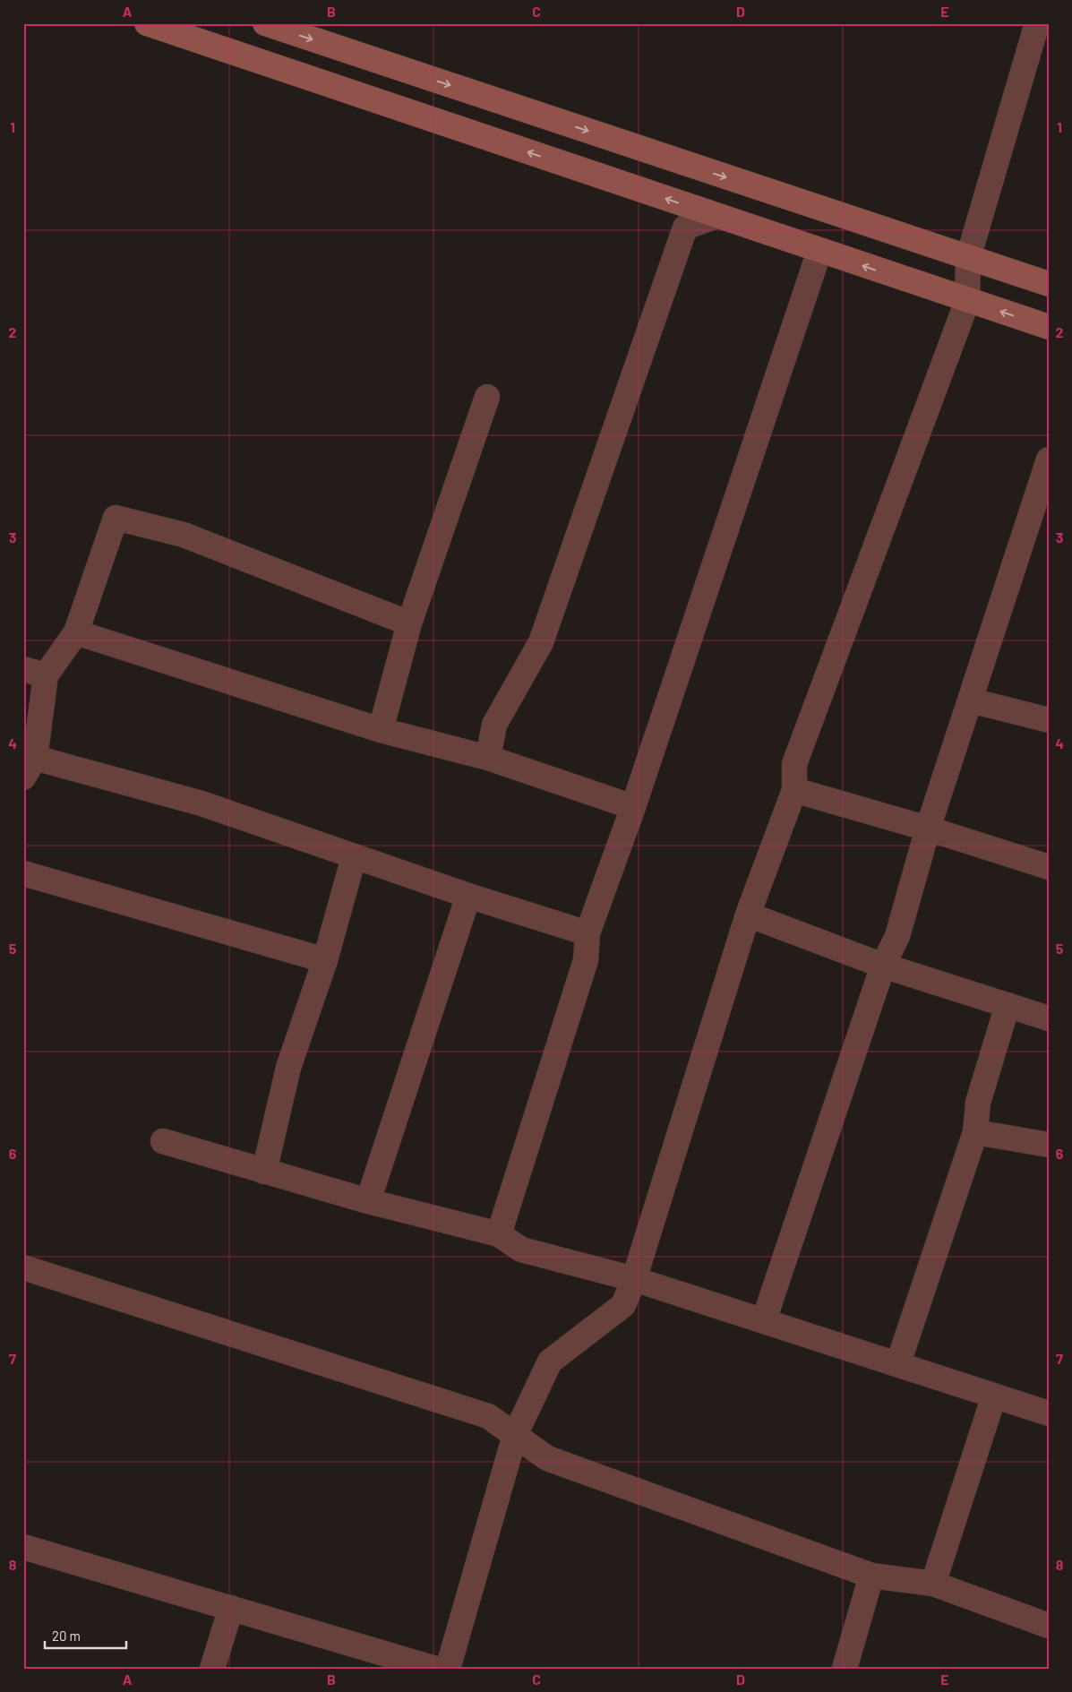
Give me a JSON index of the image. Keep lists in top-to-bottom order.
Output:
{
  "scale_bar": "20 m",
  "grid": {
    "columns": [
      "A",
      "B",
      "C",
      "D",
      "E"
    ],
    "rows": [
      "1",
      "2",
      "3",
      "4",
      "5",
      "6",
      "7",
      "8"
    ]
  }
}
